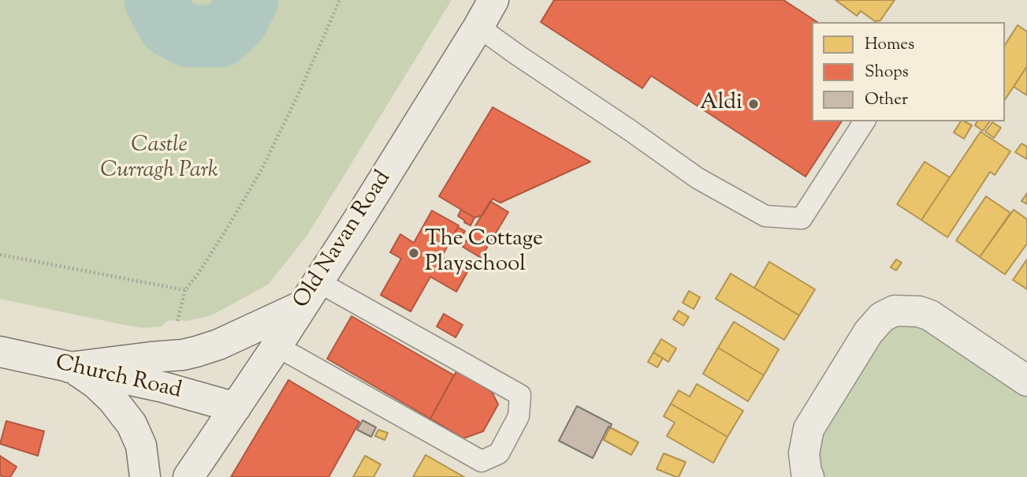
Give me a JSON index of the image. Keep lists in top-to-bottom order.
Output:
{
  "streets": {
    "street": ["Old Navan Road", "Church Road"]
  },
  "crossings": [
    ["Old Navan Road", "Church Road"]
  ],
  "parks": ["Castle Curragh Park"],
  "places": ["Aldi", "The Cottage Playschool"],
  "legend": ["Homes", "Shops", "Other"]
}
